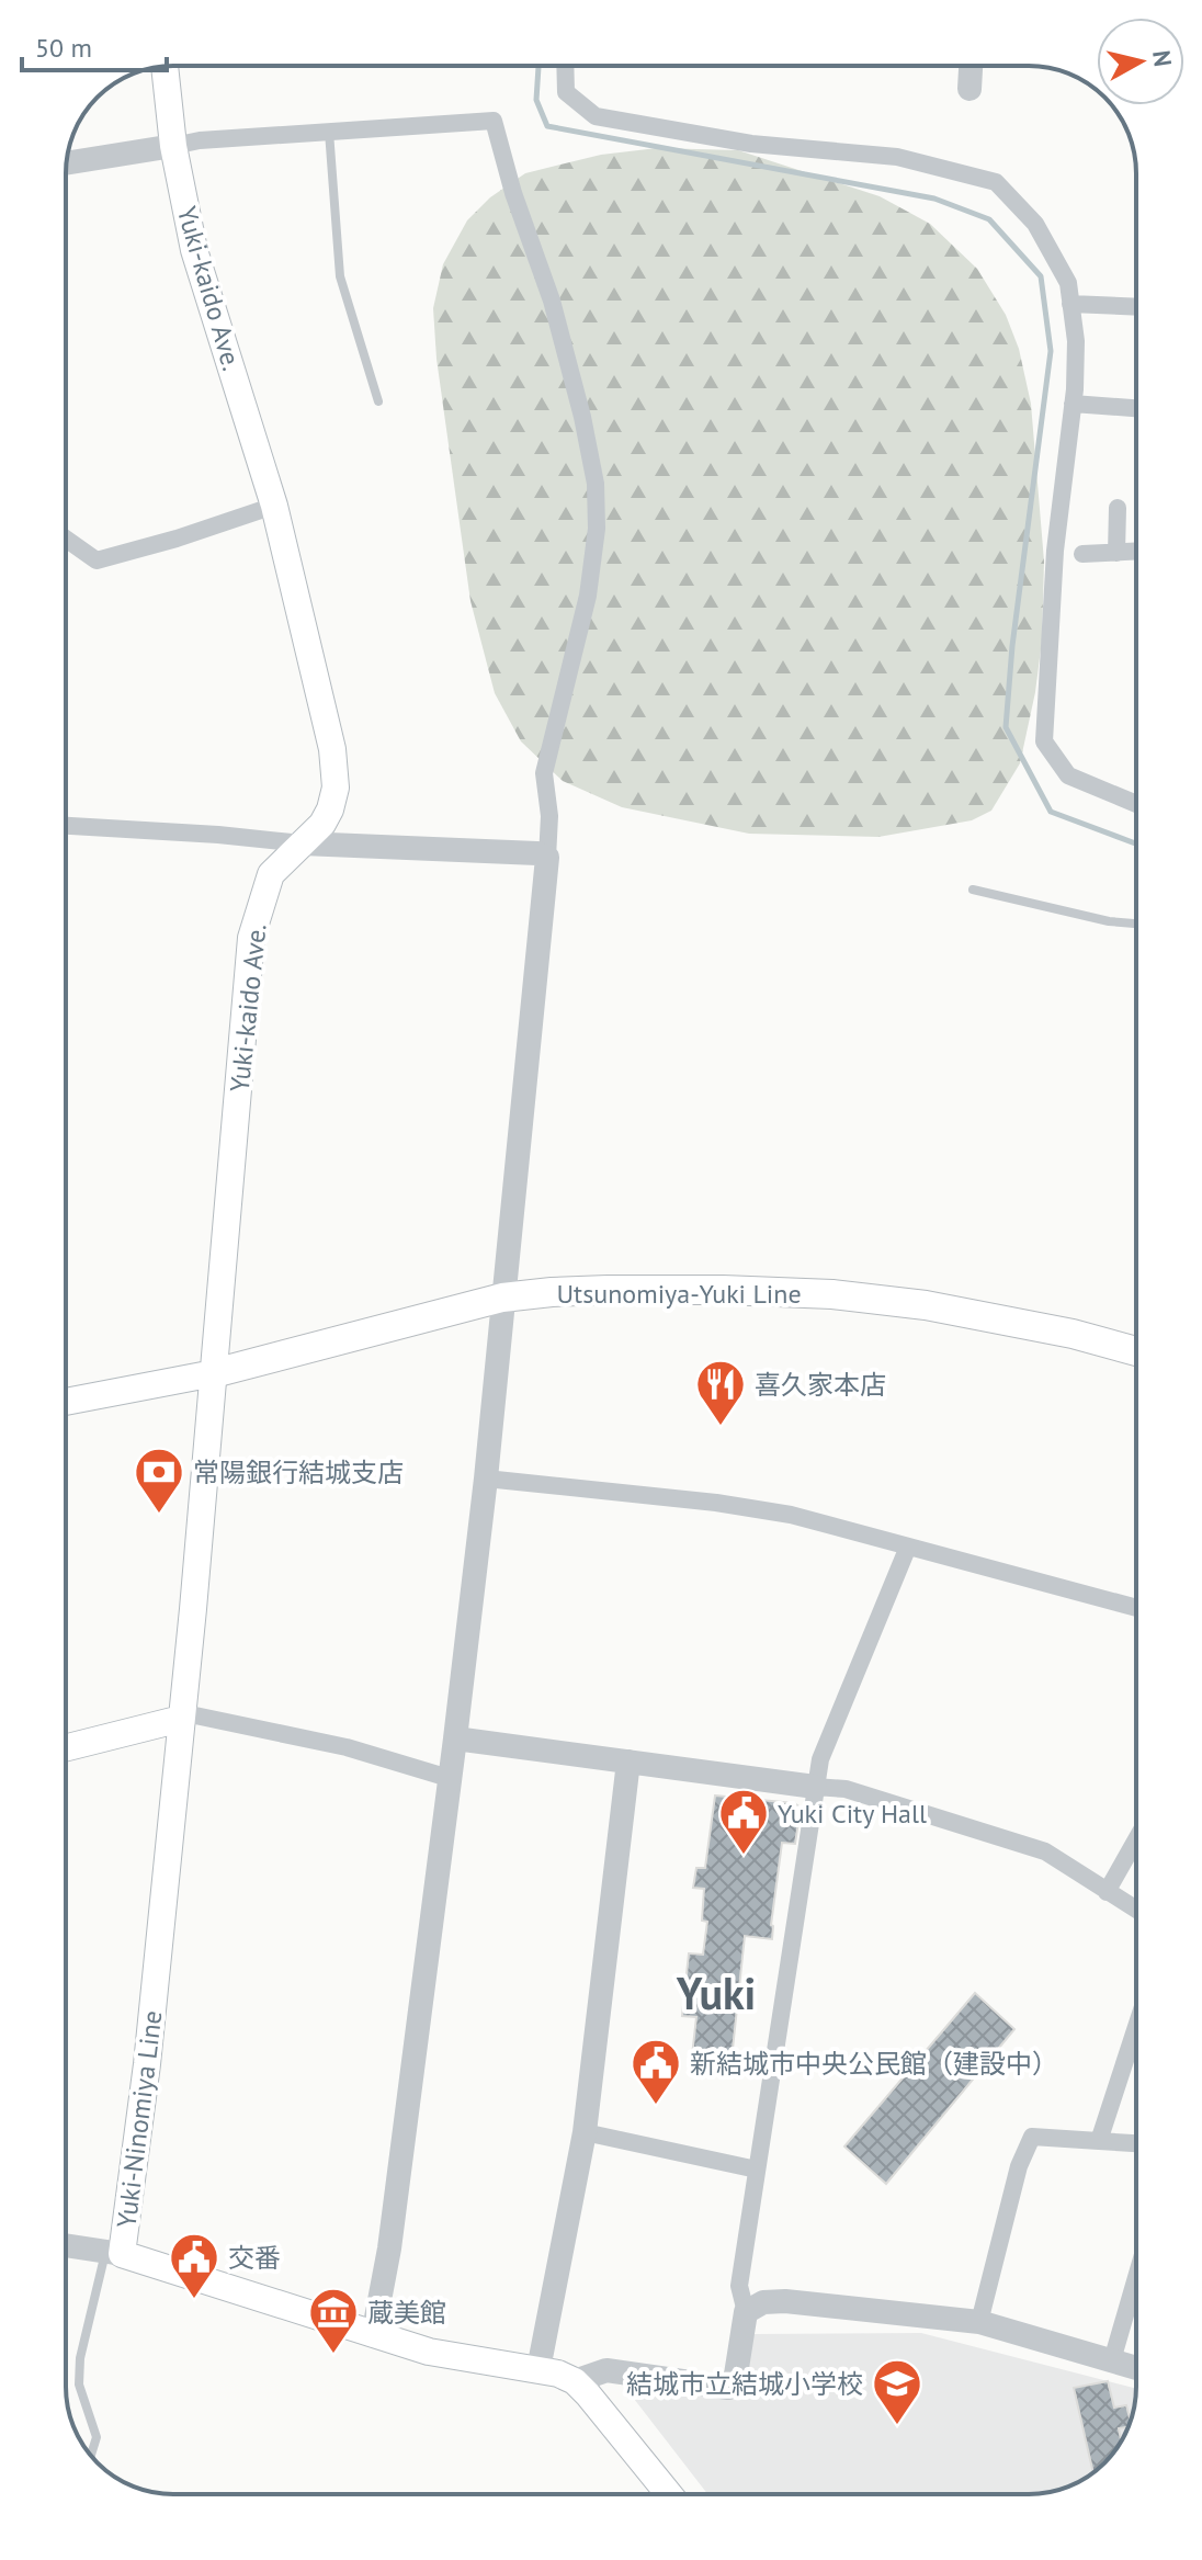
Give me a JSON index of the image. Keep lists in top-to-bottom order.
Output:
{
  "streets": {
    "main road": ["Yuki-kaido Ave.", "Utsunomiya-Yuki Line", "Yuki-Ninomiya Line"]
  },
  "crossings": [
    ["Yuki-kaido Ave.", "Utsunomiya-Yuki Line"],
    ["Yuki-kaido Ave.", "Yuki-Ninomiya Line"]
  ],
  "districts": ["Yuki"],
  "places": {
    "restaurant": ["喜久家本店"],
    "bank": ["常陽銀行結城支店"],
    "public building": ["Yuki City Hall", "新結城市中央公民館（建設中）", "交番"],
    "museum": ["蔵美館"],
    "school or university": ["結城市立結城小学校"]
  },
  "scale_bar": "50 m",
  "north": "right"
}
